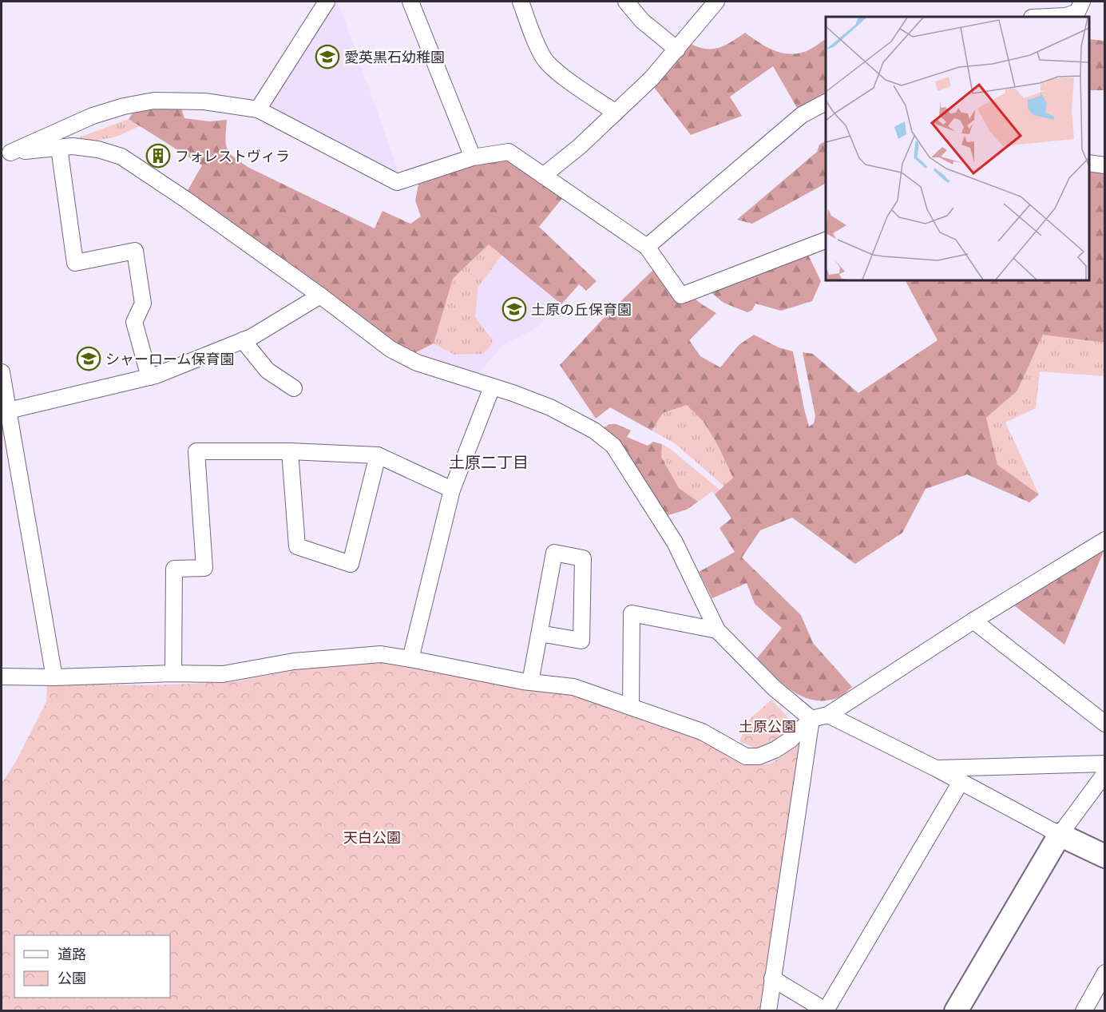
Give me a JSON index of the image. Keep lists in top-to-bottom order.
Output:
{
  "districts": ["土原二丁目"],
  "parks": ["土原公園", "天白公園"],
  "places": {
    "school or university": ["愛英黒石幼稚園", "土原の丘保育園", "シャーローム保育園"],
    "building": ["フォレストヴィラ"]
  },
  "legend": ["道路", "公園"]
}
